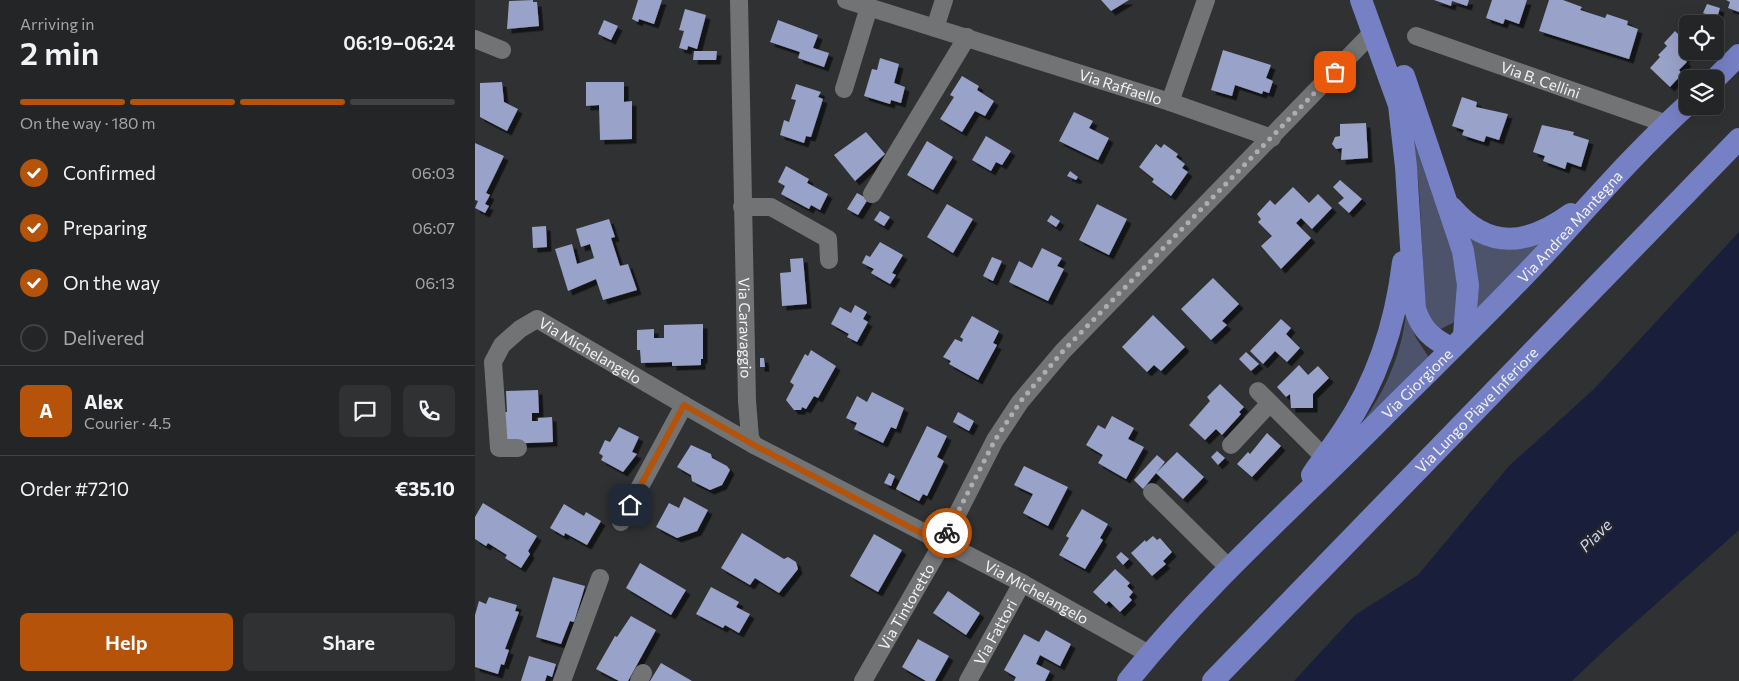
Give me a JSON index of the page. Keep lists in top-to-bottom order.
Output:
{
  "streets": {
    "main road": ["Via Andrea Mantegna", "Via Giorgione", "Via Lungo Piave Inferiore"],
    "street": [
      "Via B. Cellini",
      "Via Raffaello",
      "Via Caravaggio",
      "Via Michelangelo",
      "Via Tintoretto",
      "Via Fattori"
    ]
  },
  "crossings": [
    ["Via B. Cellini", "Via Andrea Mantegna"],
    ["Via Raffaello", "Via Tintoretto"],
    ["Via Andrea Mantegna", "Via Giorgione"],
    ["Via Caravaggio", "Via Michelangelo"],
    ["Via Michelangelo", "Via Giorgione"],
    ["Via Michelangelo", "Via Tintoretto"],
    ["Via Michelangelo", "Via Fattori"],
    ["Via Giorgione", "Via Tintoretto"]
  ],
  "water": ["Piave"],
  "page": {
    "heading": ["2 min", "Arriving in", "06:19–06:24"],
    "panel": [
      "Alex",
      "Courier · 4.5",
      "Order #7210",
      "€35.10"
    ],
    "bar": "On the way · 180 m",
    "list": [
      ["Confirmed", "06:03"],
      ["Preparing", "06:07"],
      ["On the way", "06:13"],
      "Delivered"
    ],
    "round": "A",
    "buttons": ["Help", "Share"]
  }
}
